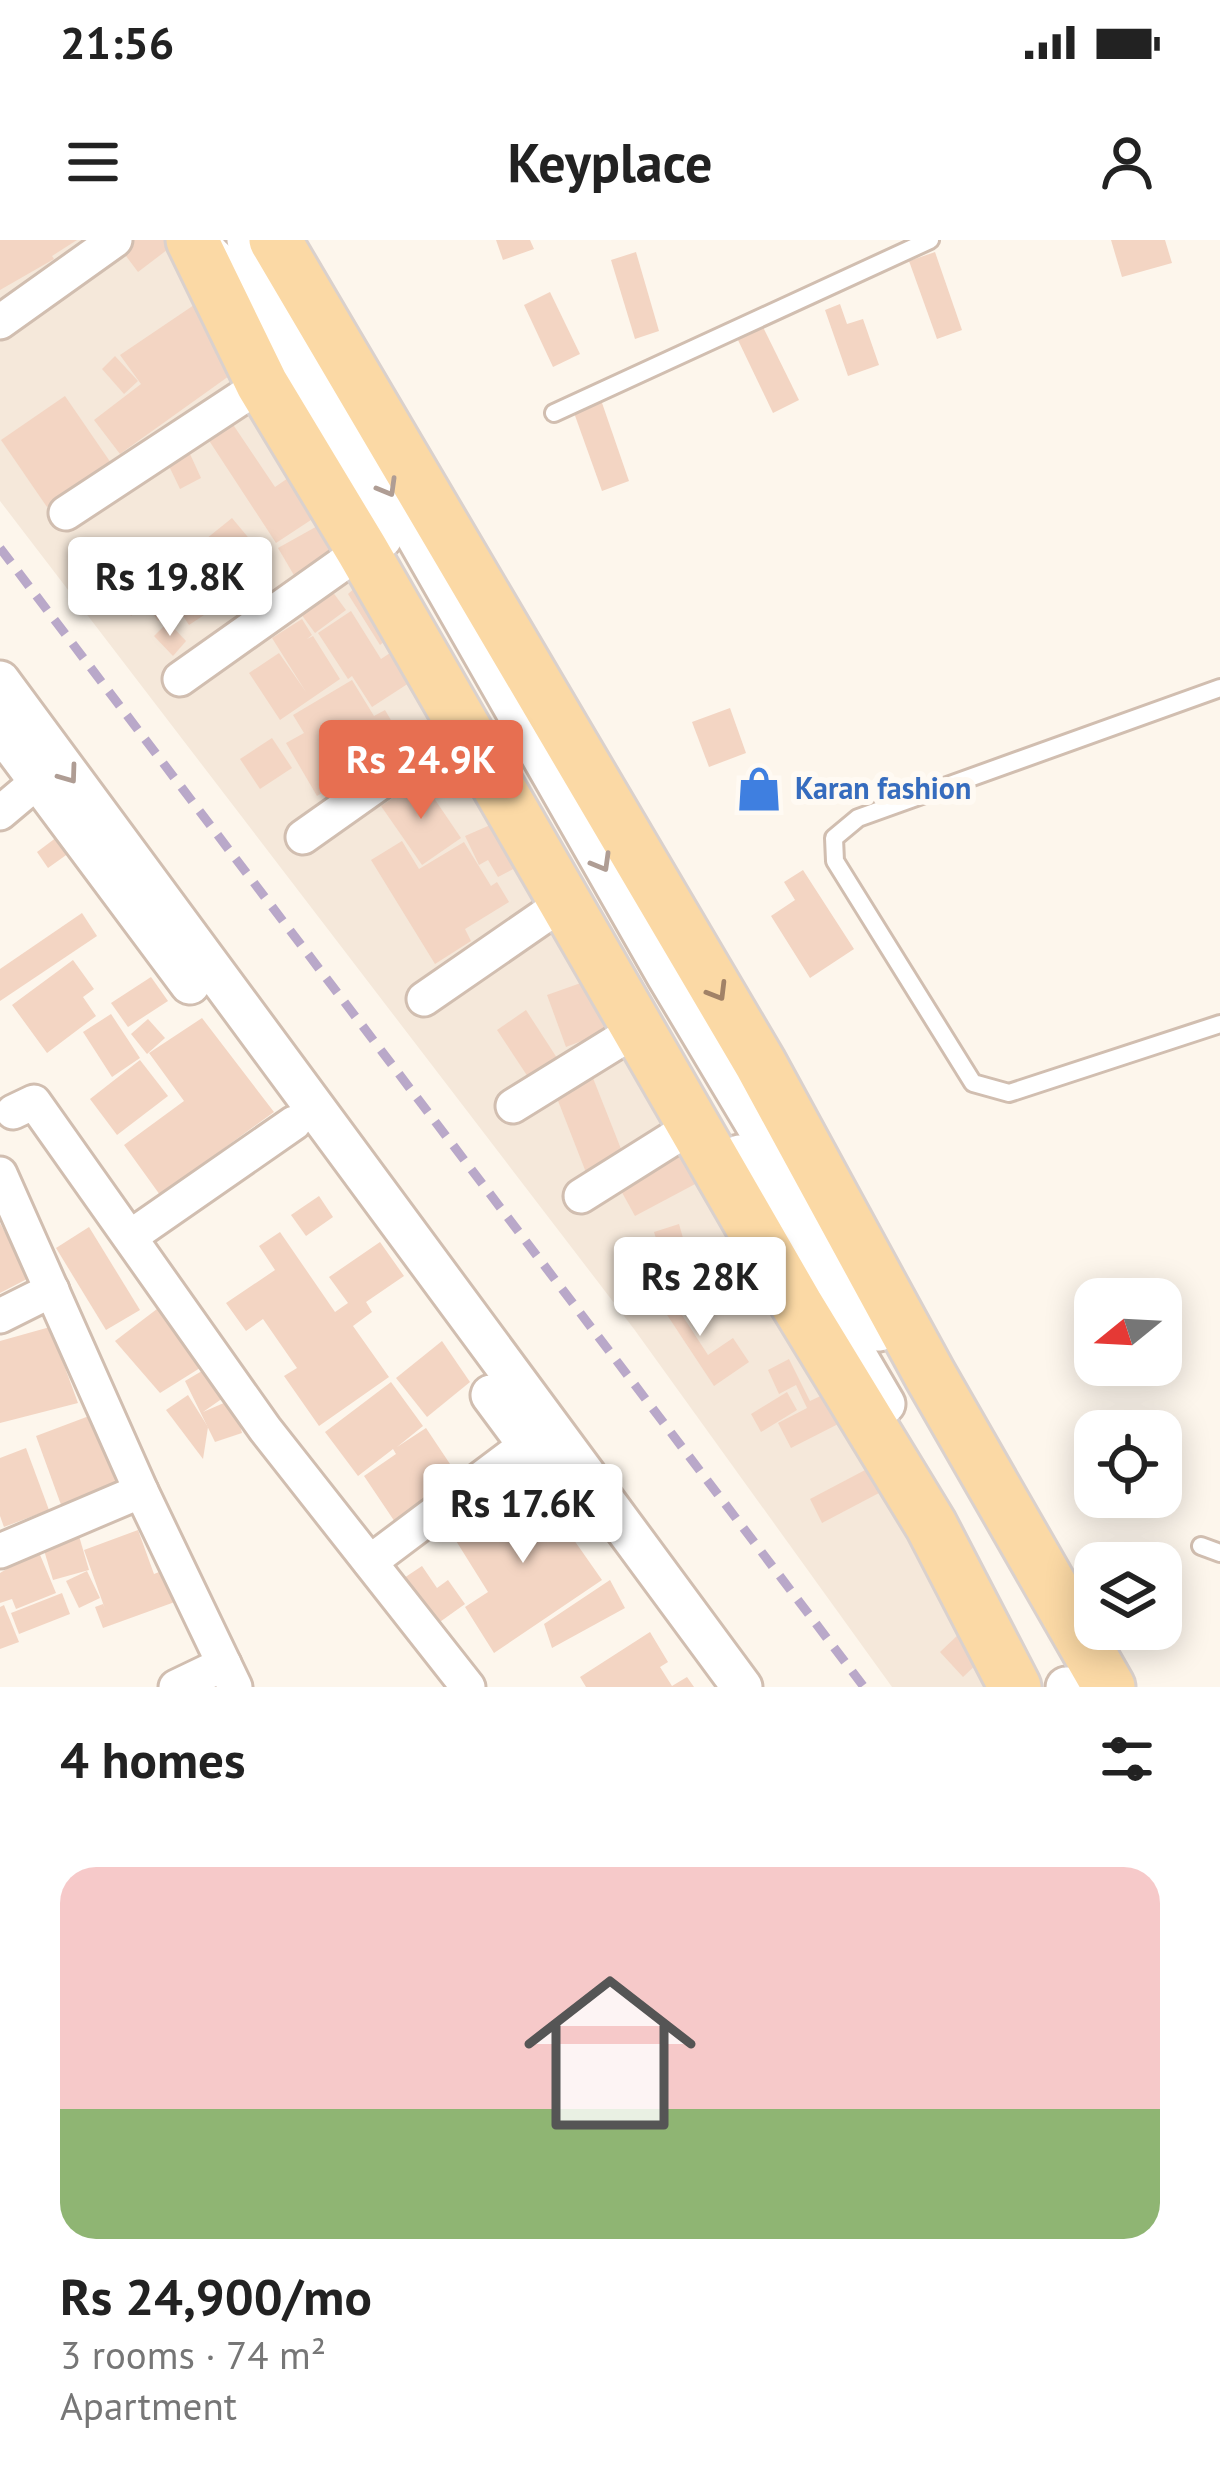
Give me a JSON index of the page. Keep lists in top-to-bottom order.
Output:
{
  "places": {
    "shop": ["Karan fashion"]
  },
  "north": "left",
  "page": {
    "status": "21:56",
    "header": "Keyplace",
    "price": [
      "Rs 19.8K",
      "Rs 24.9K",
      "Rs 28K",
      "Rs 17.6K"
    ],
    "heading": "4 homes",
    "list": [
      {
        "name": "Rs 24,900/mo",
        "note": "3 rooms · 74 m² · Apartment"
      }
    ]
  }
}
